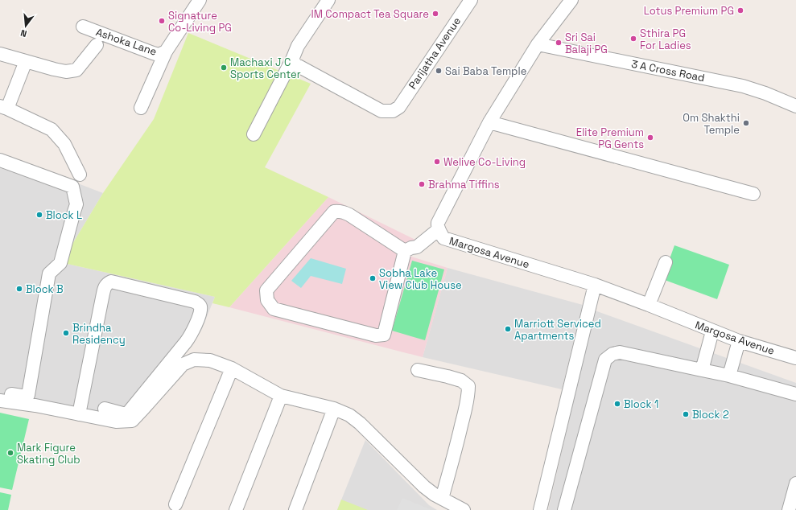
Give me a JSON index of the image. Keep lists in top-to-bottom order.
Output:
{
  "streets": {
    "street": [
      "Ashoka Lane",
      "Parijatha Avenue",
      "3 A Cross Road",
      "Margosa Avenue"
    ]
  },
  "crossings": [
    ["3 A Cross Road", "Margosa Avenue"]
  ],
  "places": [
    "Lotus Premium PG",
    "IM Compact Tea Square",
    "Signature Co-Living PG",
    "Sthira PG For Ladies",
    "Sri Sai Balaji PG",
    "Machaxi J C Sports Center",
    "Sai Baba Temple",
    "Om Shakthi Temple",
    "Elite Premium PG Gents",
    "Welive Co-Living",
    "Brahma Tiffins",
    "Block L",
    "Sobha Lake View Club House",
    "Block B",
    "Marriott Serviced Apartments",
    "Brindha Residency",
    "Block 1",
    "Block 2",
    "Mark Figure Skating Club"
  ],
  "north": "bottom"
}
